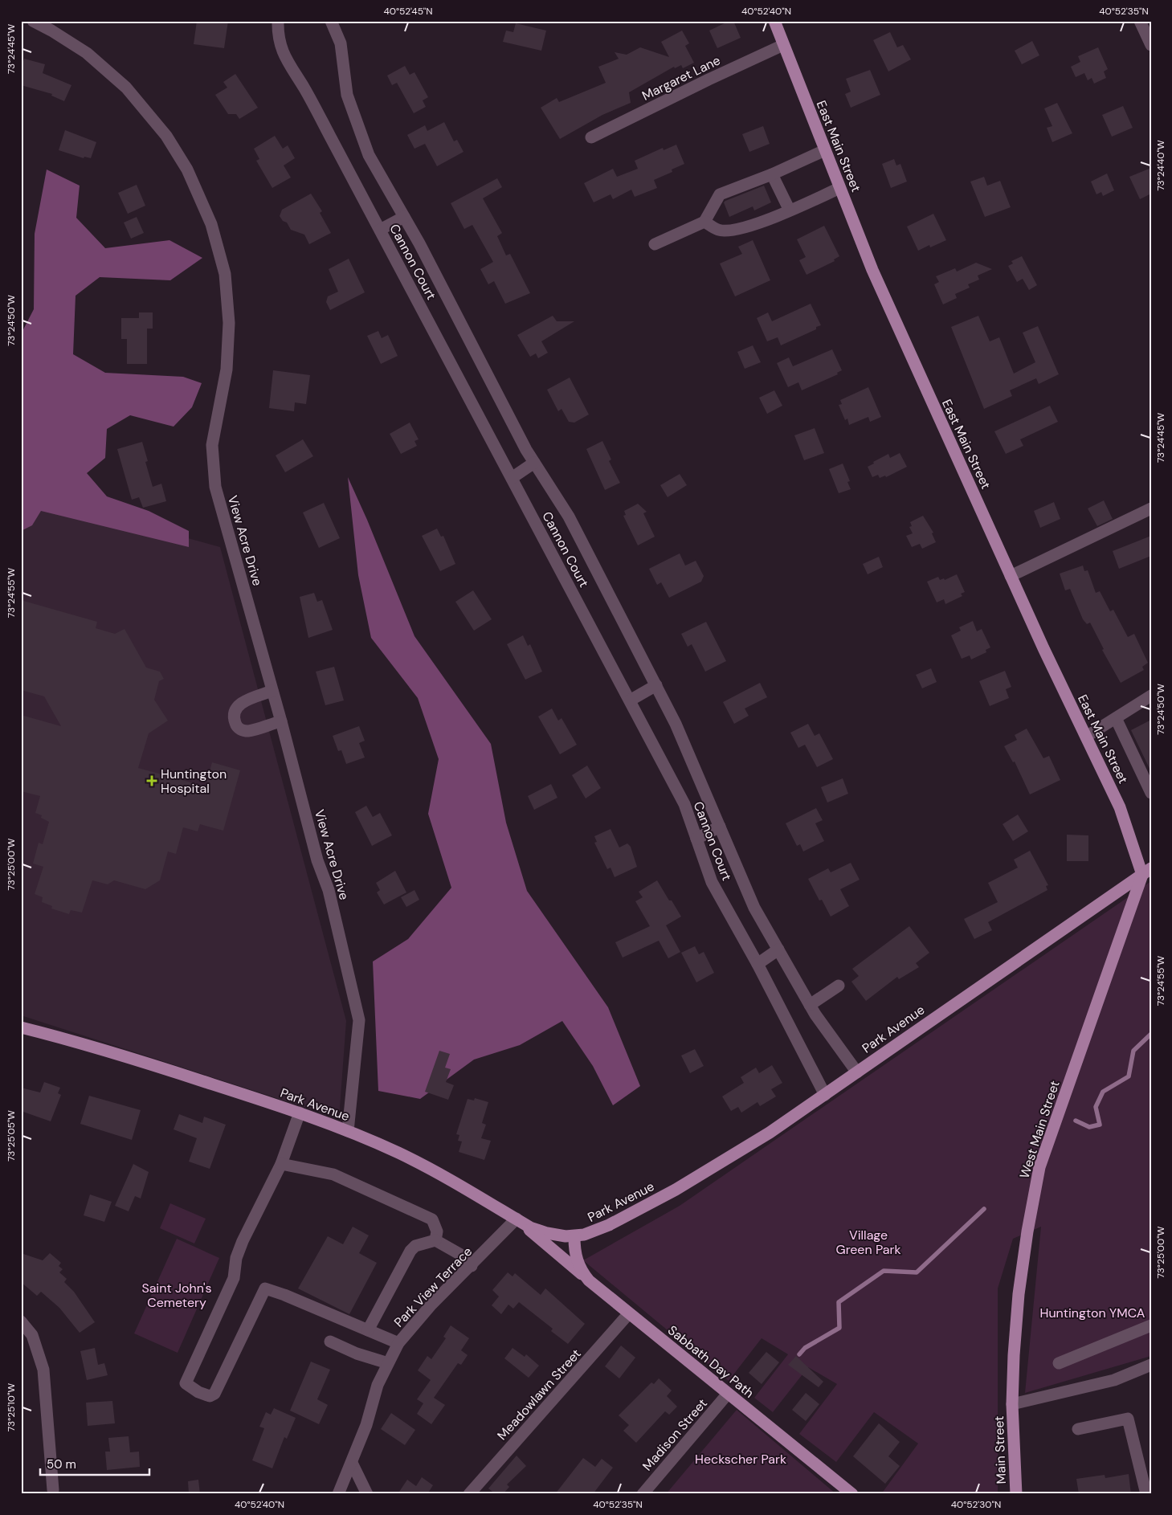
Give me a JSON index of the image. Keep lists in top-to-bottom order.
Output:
{
  "streets": {
    "main road": [
      "East Main Street",
      "Park Avenue",
      "West Main Street",
      "Sabbath Day Path",
      "Main Street"
    ],
    "street": [
      "Margaret Lane",
      "Cannon Court",
      "View Acre Drive",
      "Park View Terrace",
      "Meadowlawn Street",
      "Madison Street"
    ]
  },
  "crossings": [
    ["Margaret Lane", "East Main Street"],
    ["East Main Street", "Park Avenue"],
    ["East Main Street", "West Main Street"],
    ["Cannon Court", "Park Avenue"],
    ["View Acre Drive", "Park Avenue"],
    ["Park Avenue", "West Main Street"],
    ["Park Avenue", "Park View Terrace"],
    ["Park Avenue", "Sabbath Day Path"],
    ["West Main Street", "Main Street"],
    ["Sabbath Day Path", "Meadowlawn Street"],
    ["Sabbath Day Path", "Madison Street"]
  ],
  "parks": [
    "Village Green Park",
    "Saint John's Cemetery",
    "Huntington YMCA",
    "Heckscher Park"
  ],
  "places": {
    "health": ["Huntington Hospital"]
  },
  "scale_bar": "50 m",
  "coordinates": [
    "40°52'45\"N",
    "40°52'40\"N",
    "40°52'35\"N",
    "73°24'45\"W",
    "73°24'40\"W",
    "73°24'50\"W",
    "73°24'55\"W",
    "73°25'00\"W",
    "73°25'05\"W",
    "73°25'10\"W",
    "40°52'30\"N"
  ]
}
